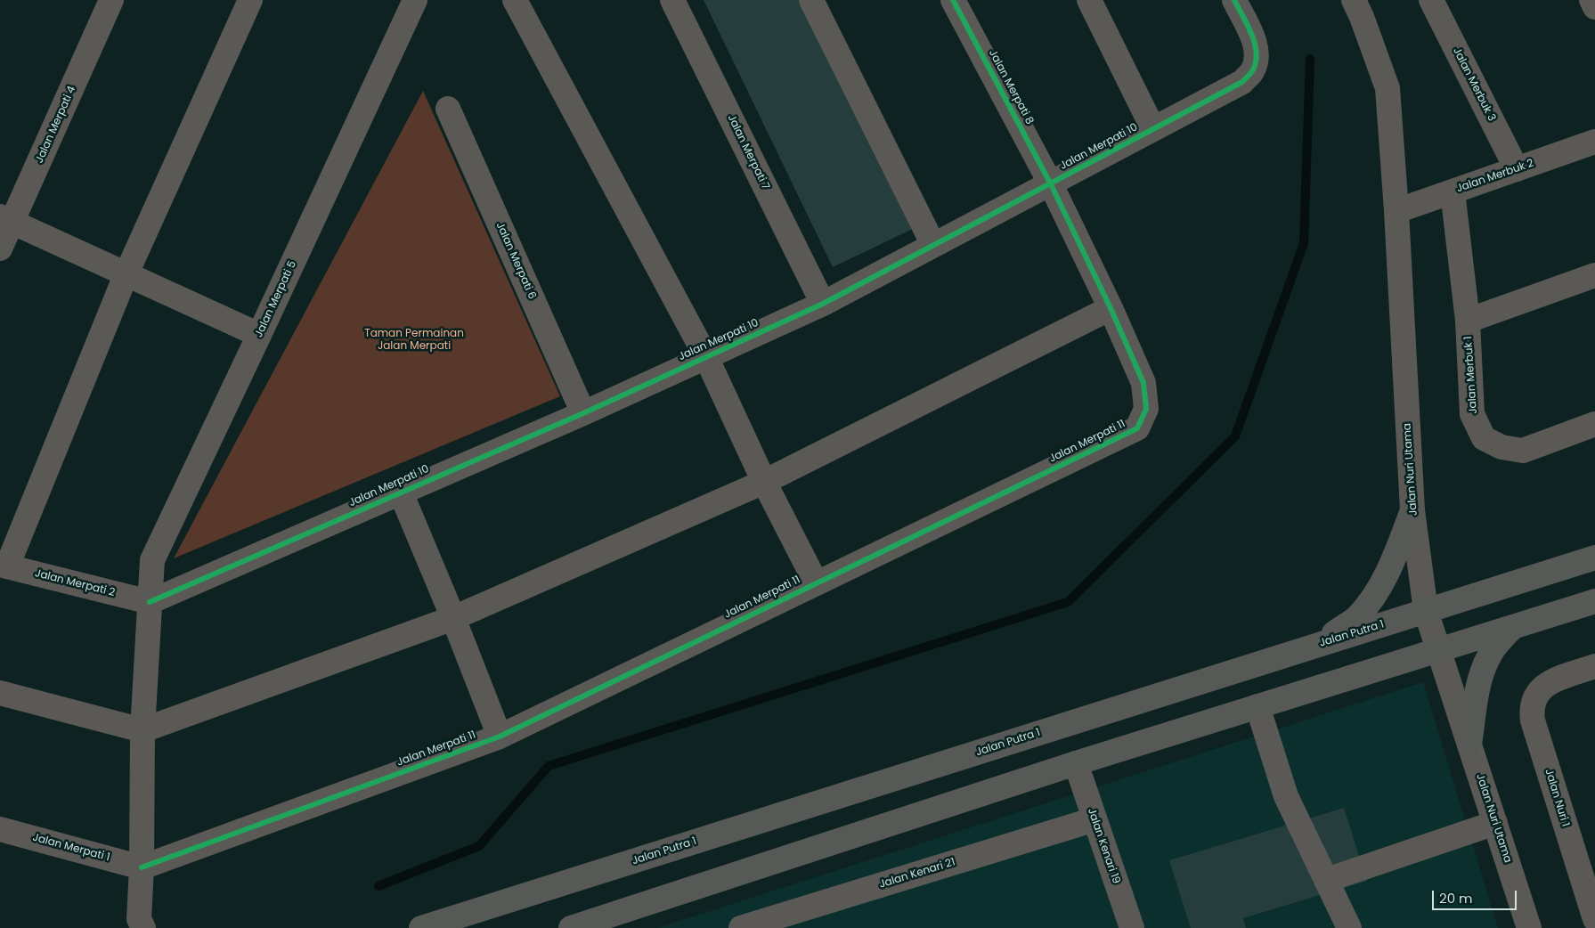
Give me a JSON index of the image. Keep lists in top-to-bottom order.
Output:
{
  "streets": {
    "main road": ["Jalan Putra 1"],
    "street": [
      "Jalan Merbuk 3",
      "Jalan Merpati 8",
      "Jalan Merpati 4",
      "Jalan Merpati 10",
      "Jalan Merpati 7",
      "Jalan Merbuk 2",
      "Jalan Merpati 6",
      "Jalan Merpati 5",
      "Jalan Merbuk 1",
      "Jalan Merpati 11",
      "Jalan Nuri Utama",
      "Jalan Merpati 2",
      "Jalan Nuri 1",
      "Jalan Kenari 19",
      "Jalan Merpati 1",
      "Jalan Kenari 21"
    ]
  },
  "crossings": [
    ["Jalan Merbuk 3", "Jalan Merbuk 2"],
    ["Jalan Merpati 8", "Jalan Merpati 10"],
    ["Jalan Merpati 8", "Jalan Merpati 11"],
    ["Jalan Merpati 10", "Jalan Merpati 7"],
    ["Jalan Merpati 10", "Jalan Merpati 6"],
    ["Jalan Merpati 10", "Jalan Merpati 5"],
    ["Jalan Merpati 10", "Jalan Merpati 11"],
    ["Jalan Merpati 10", "Jalan Merpati 2"],
    ["Jalan Merbuk 2", "Jalan Merbuk 1"],
    ["Jalan Merbuk 2", "Jalan Nuri Utama"],
    ["Jalan Merpati 5", "Jalan Merpati 11"],
    ["Jalan Merpati 5", "Jalan Merpati 2"],
    ["Jalan Merpati 5", "Jalan Merpati 1"],
    ["Jalan Merpati 11", "Jalan Merpati 1"],
    ["Jalan Nuri Utama", "Jalan Putra 1"],
    ["Jalan Kenari 19", "Jalan Kenari 21"]
  ],
  "parks": ["Taman Permainan Jalan Merpati"],
  "scale_bar": "20 m"
}
